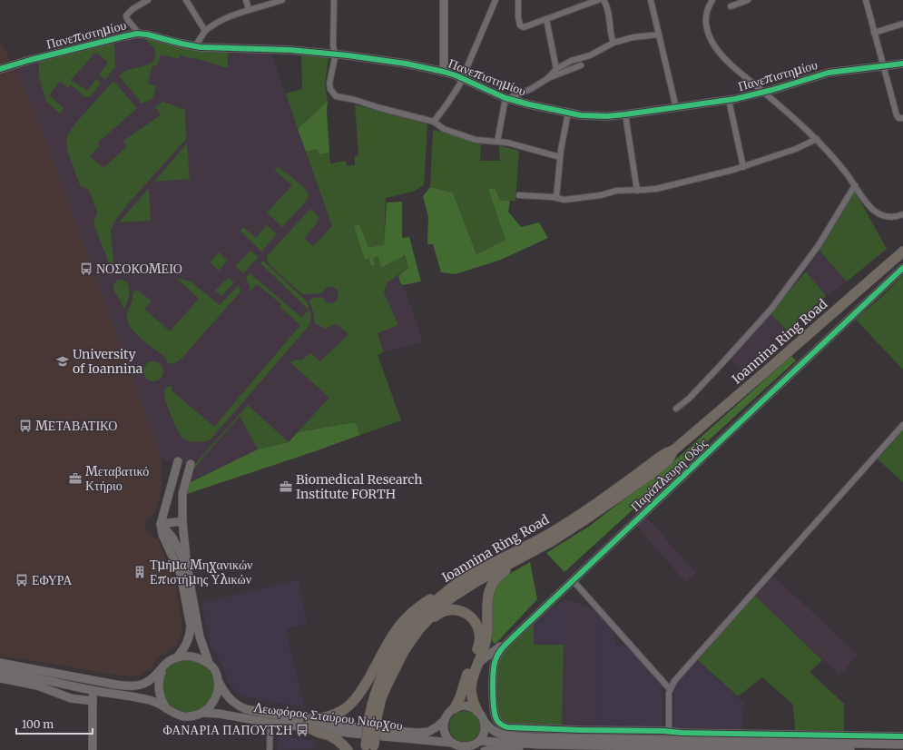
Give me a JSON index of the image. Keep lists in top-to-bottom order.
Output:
{
  "streets": {
    "highway": ["Ioannina Ring Road"],
    "street": ["Πανεπιστημίου", "Παράπλευρη Οδός", "Λεωφόρος Σταύρου Νιάρχου"]
  },
  "places": {
    "bus stop": [
      "ΝΟΣΟΚΟΜΕΙΟ",
      "ΜΕΤΑΒΑΤΙΚΟ",
      "ΕΦΥΡΑ",
      "ΦΑΝΑΡΙΑ ΠΑΠΟΥΤΣΗ"
    ],
    "school or university": ["University of Ioannina"],
    "office": ["Μεταβατικό Κτήριο", "Biomedical Research Institute FORTH"],
    "building": ["Τμήμα Μηχανικών Επιστήμης Υλικών"]
  },
  "scale_bar": "100 m"
}
